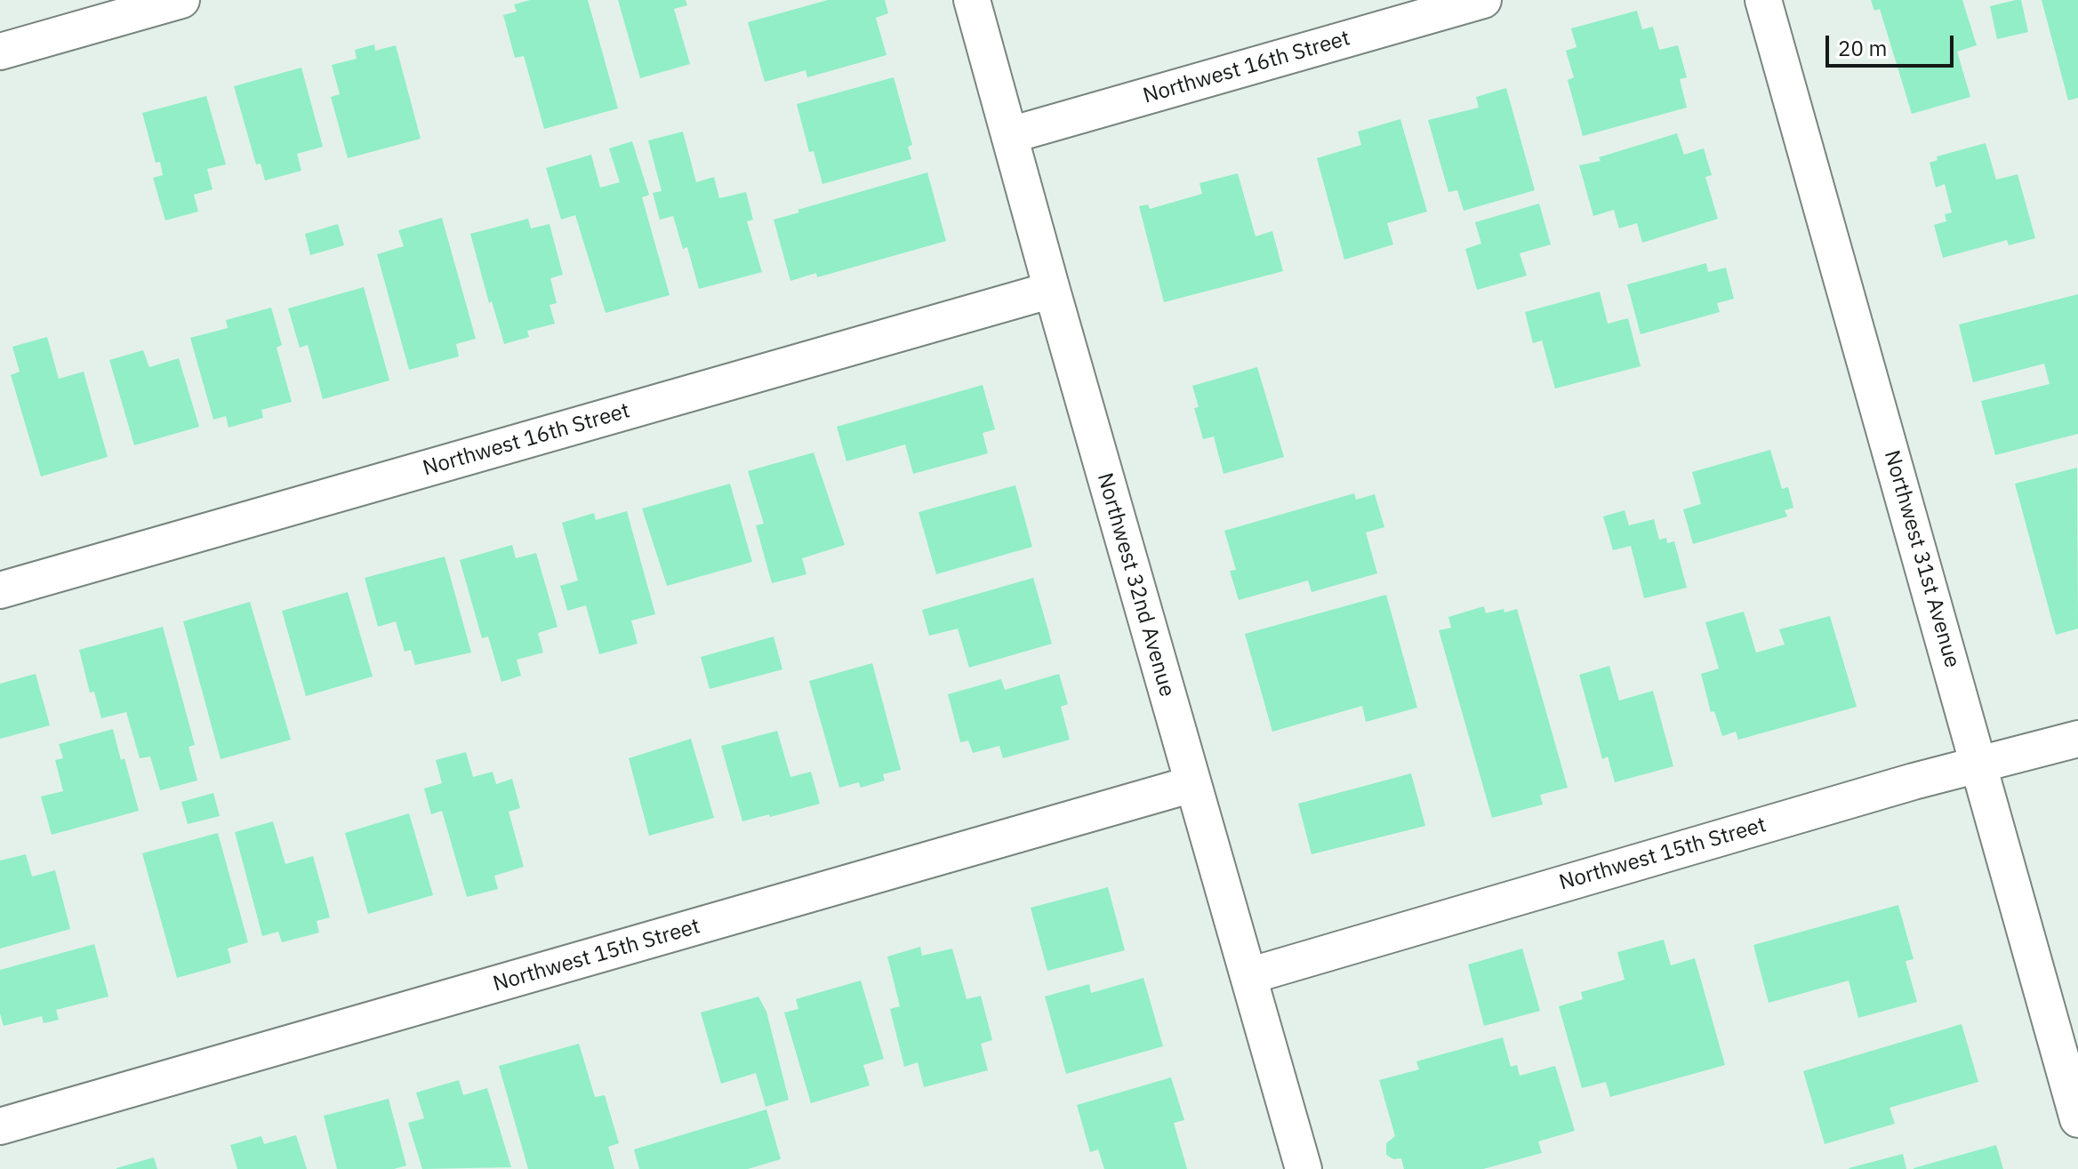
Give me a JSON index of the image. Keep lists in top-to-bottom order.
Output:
{
  "streets": {
    "street": [
      "Northwest 16th Street",
      "Northwest 31st Avenue",
      "Northwest 32nd Avenue",
      "Northwest 15th Street"
    ]
  },
  "crossings": [
    ["Northwest 16th Street", "Northwest 32nd Avenue"],
    ["Northwest 31st Avenue", "Northwest 15th Street"],
    ["Northwest 32nd Avenue", "Northwest 15th Street"]
  ],
  "scale_bar": "20 m"
}
